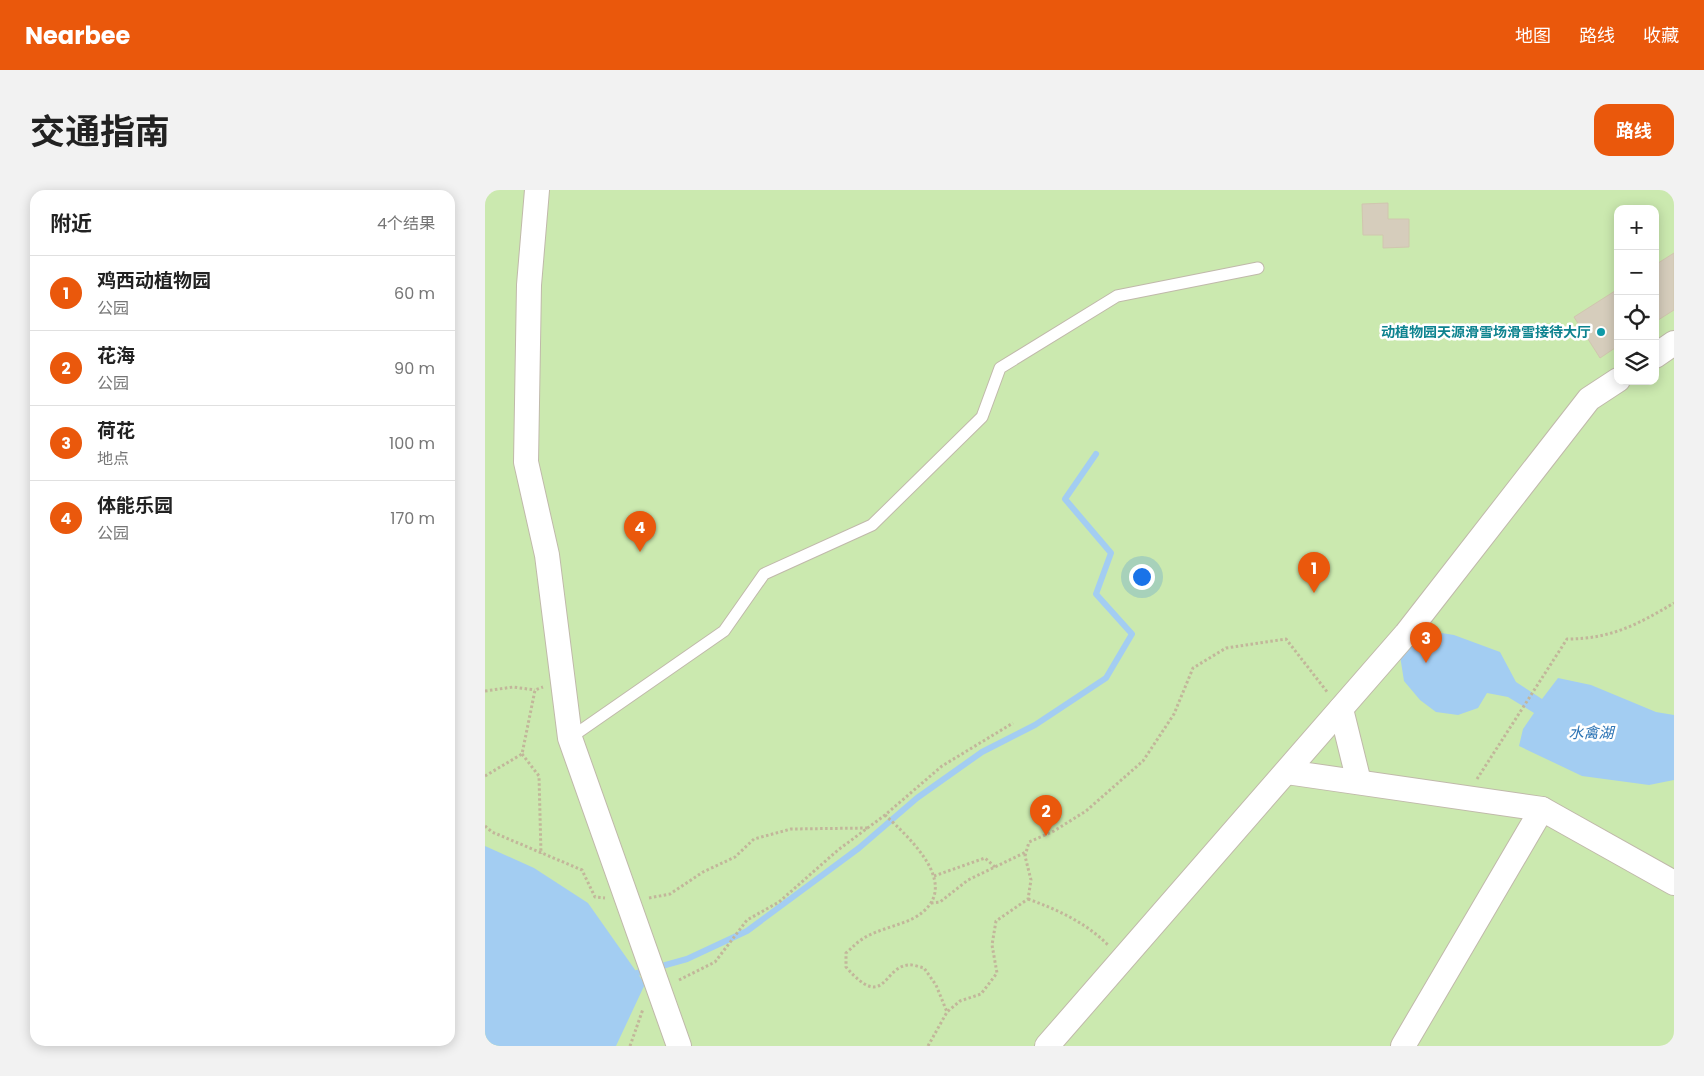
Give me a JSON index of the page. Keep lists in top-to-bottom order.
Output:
{
  "water": ["水禽湖"],
  "places": ["动植物园天源滑雪场滑雪接待大厅"],
  "page": {
    "header": "Nearbee",
    "nav": ["地图", "路线", "收藏"],
    "title": "交通指南",
    "buttons": "路线",
    "heading": ["附近", "4个结果"],
    "map_buttons": ["+", "−"],
    "list": [
      {
        "mark": "1",
        "name": "鸡西动植物园",
        "note": "公园",
        "value": "60 m"
      },
      {
        "mark": "2",
        "name": "花海",
        "note": "公园",
        "value": "90 m"
      },
      {
        "mark": "3",
        "name": "荷花",
        "note": "地点",
        "value": "100 m"
      },
      {
        "mark": "4",
        "name": "体能乐园",
        "note": "公园",
        "value": "170 m"
      }
    ],
    "pins": [
      "4",
      "1",
      "3",
      "2"
    ]
  }
}
